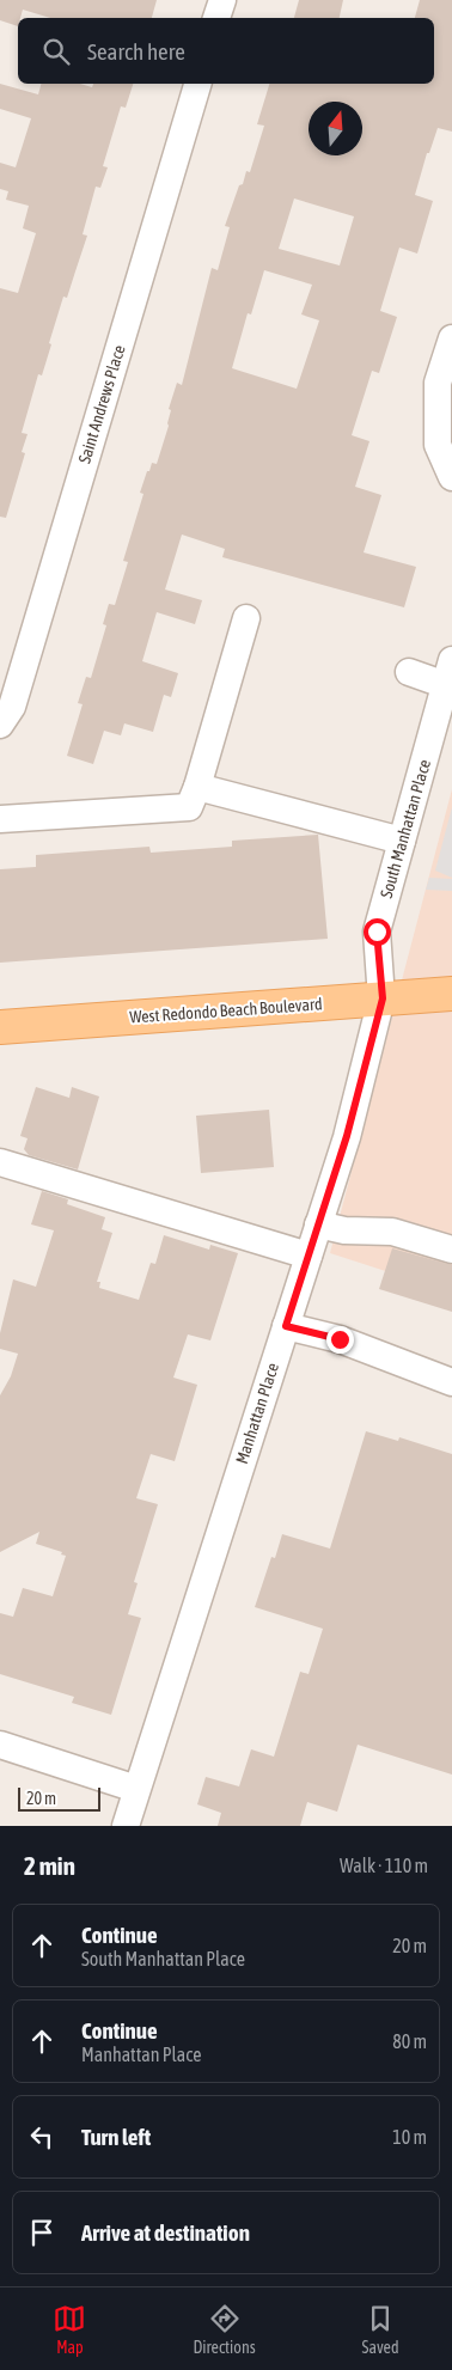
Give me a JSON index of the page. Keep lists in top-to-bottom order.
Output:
{
  "streets": {
    "main road": ["West Redondo Beach Boulevard"],
    "street": ["Saint Andrews Place", "South Manhattan Place", "Manhattan Place"]
  },
  "crossings": [
    ["South Manhattan Place", "West Redondo Beach Boulevard"],
    ["South Manhattan Place", "Manhattan Place"],
    ["West Redondo Beach Boulevard", "Manhattan Place"]
  ],
  "scale_bar": "20 m",
  "north": "top",
  "page": {
    "search": "Search here",
    "scale": "20 m",
    "heading": ["2 min", "Walk · 110 m"],
    "list": [
      ["Continue", "South Manhattan Place", "20 m"],
      ["Continue", "Manhattan Place", "80 m"],
      ["Turn left", "10 m"],
      "Arrive at destination"
    ],
    "nav": ["Map", "Directions", "Saved"]
  }
}
